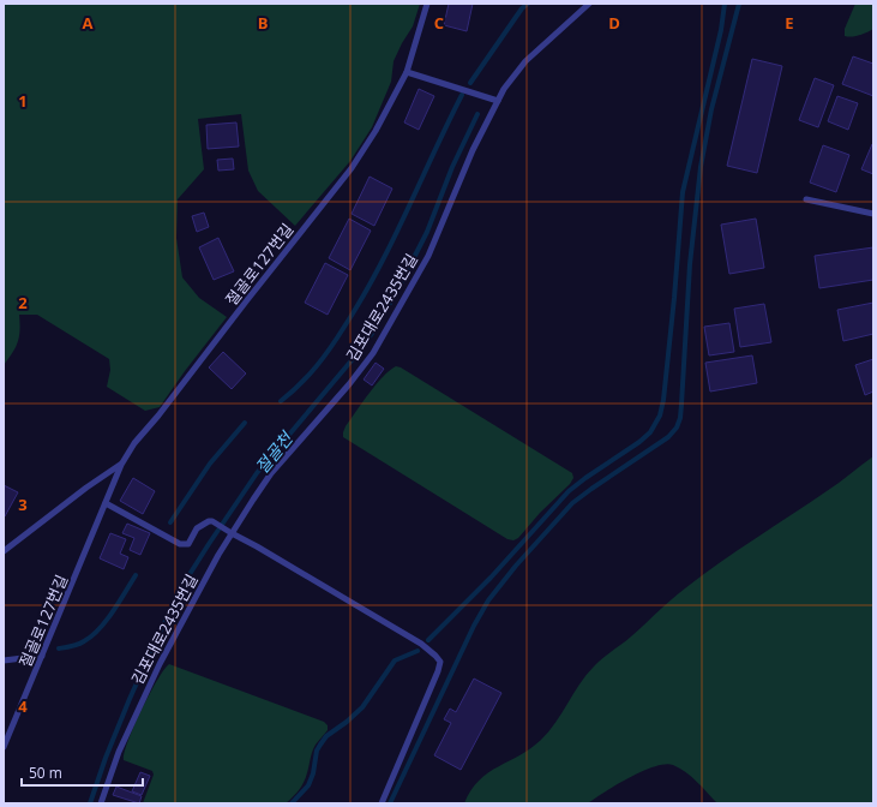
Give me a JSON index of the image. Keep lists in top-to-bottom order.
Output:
{
  "streets": {
    "lane": ["절골로127번길", "김포대로2435번길"]
  },
  "water": ["절골천"],
  "scale_bar": "50 m",
  "grid": {
    "columns": [
      "A",
      "B",
      "C",
      "D",
      "E"
    ],
    "rows": [
      "1",
      "2",
      "3",
      "4"
    ]
  }
}
